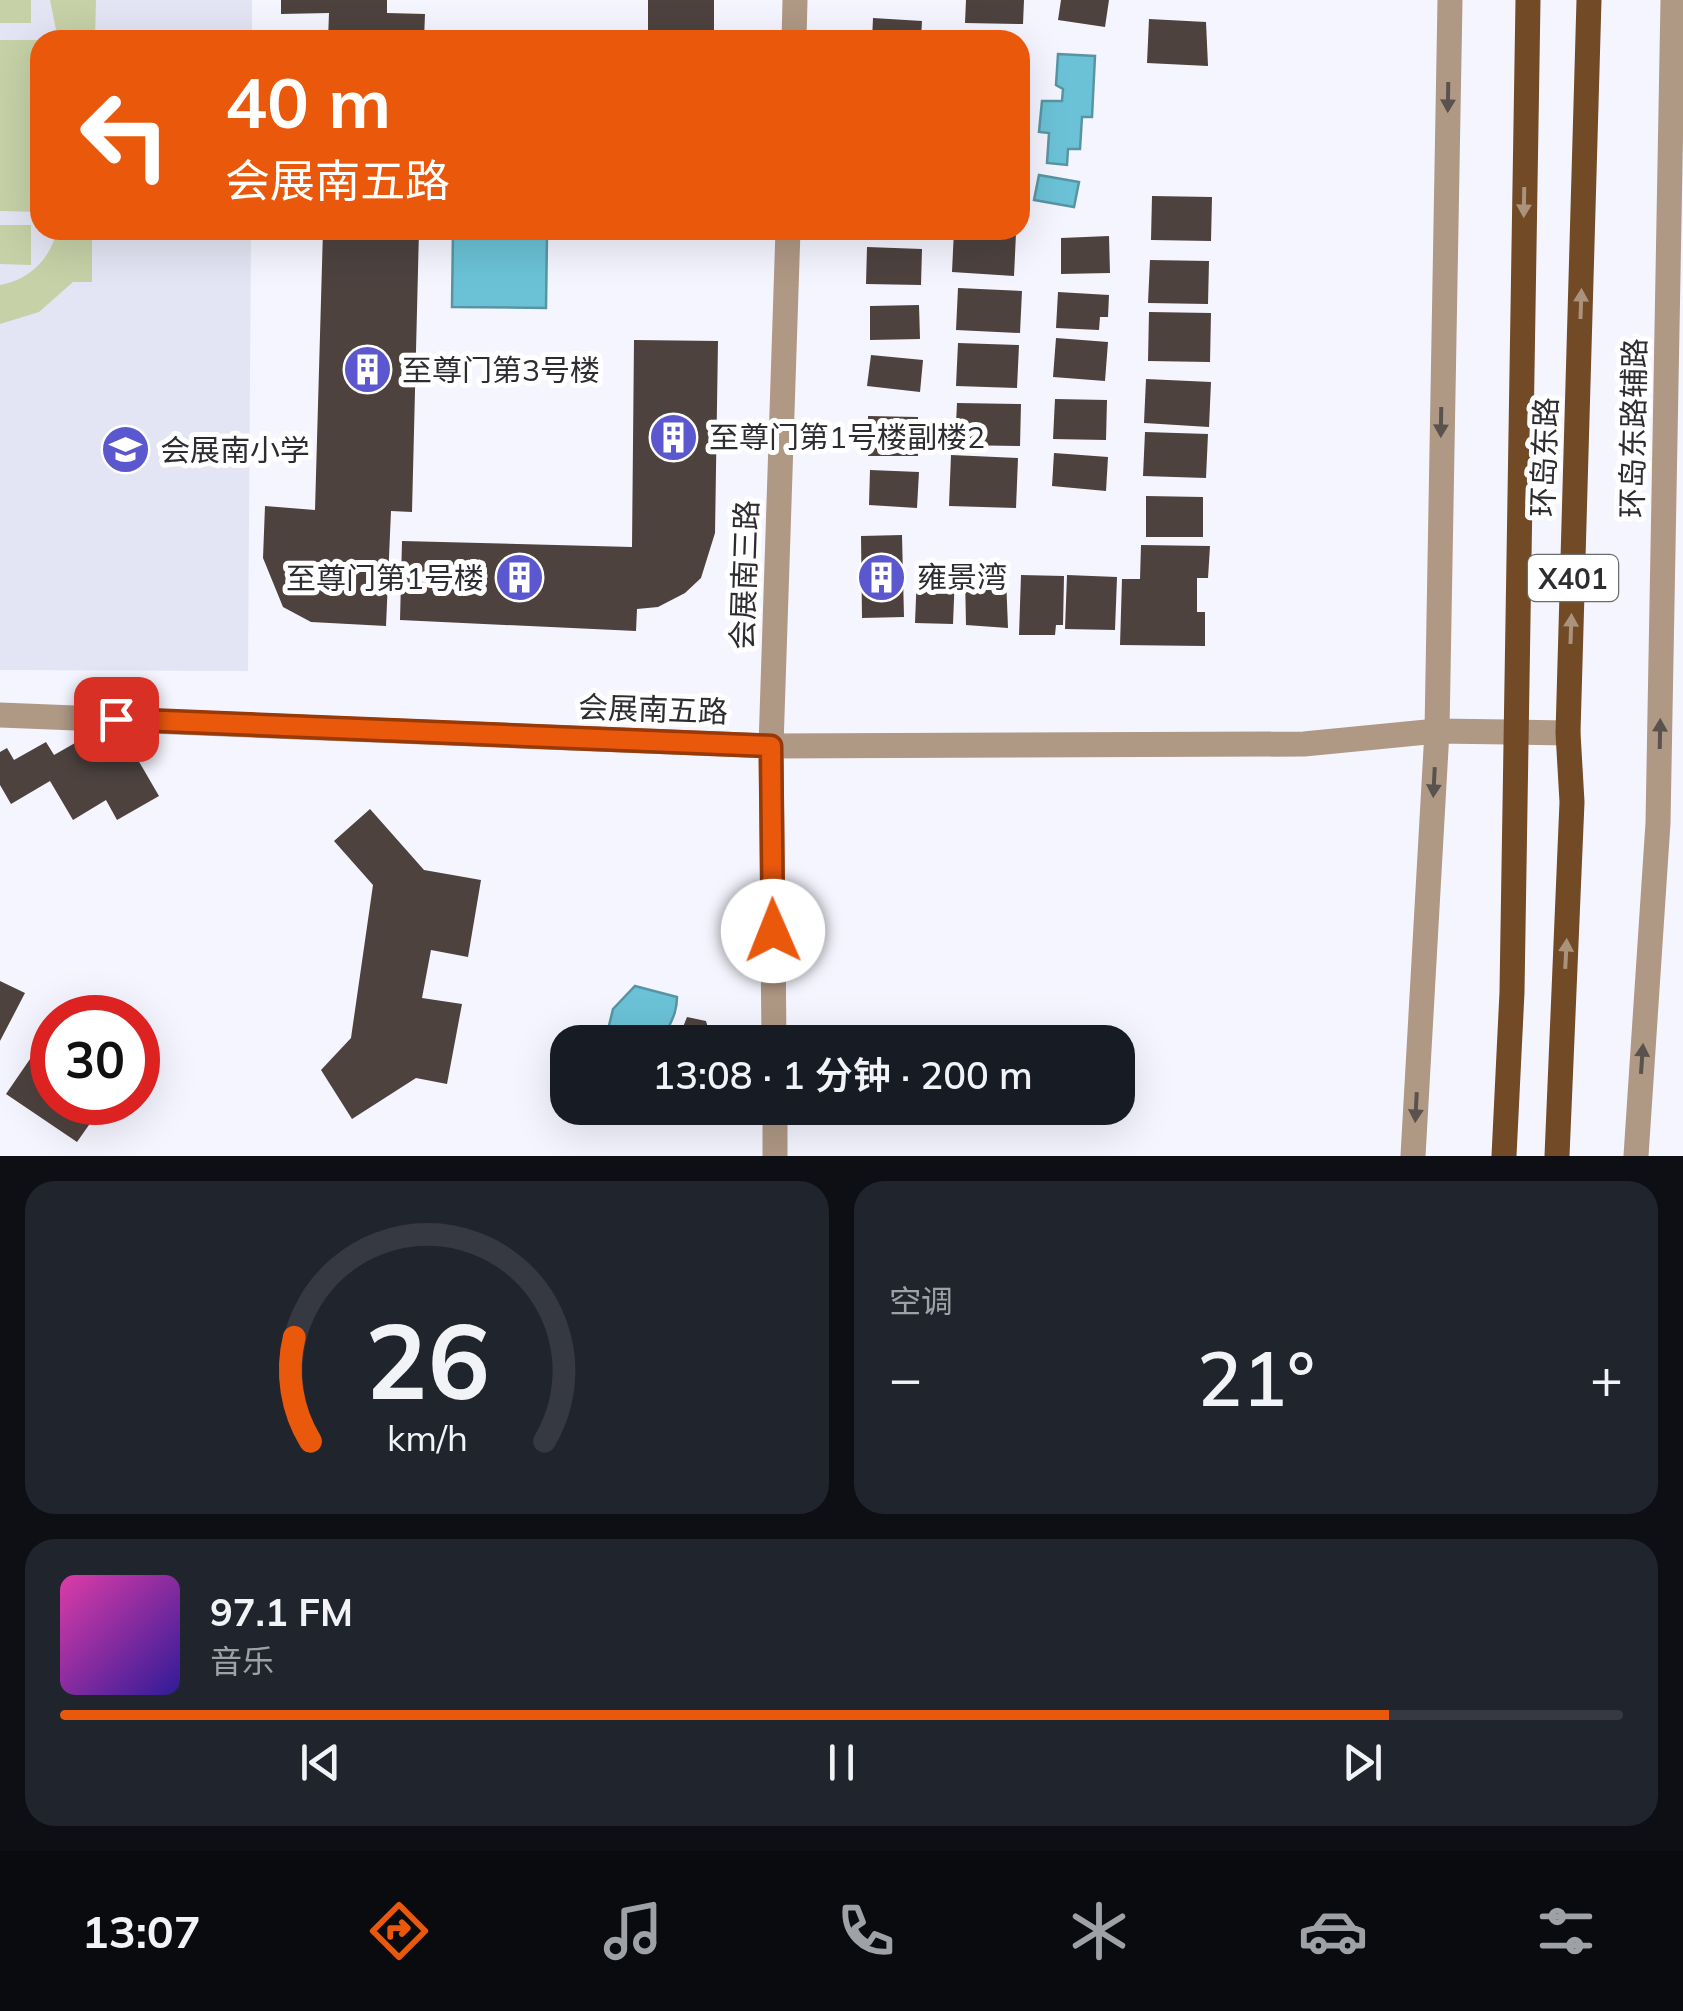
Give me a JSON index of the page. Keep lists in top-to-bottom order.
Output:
{
  "streets": {
    "main road": ["环岛东路", "X401"],
    "street": ["环岛东路辅路", "会展南三路", "会展南五路"]
  },
  "crossings": [
    ["环岛东路", "会展南五路"],
    ["会展南三路", "会展南五路"]
  ],
  "places": {
    "building": [
      "至尊门第3号楼",
      "至尊门第1号楼副楼2",
      "雍景湾",
      "至尊门第1号楼"
    ],
    "school or university": ["会展南小学"]
  },
  "page": {
    "turn": ["40 m", "会展南五路"],
    "limit": "30",
    "trip": "13:08 · 1 分钟 · 200 m",
    "tile": "空调",
    "heat": ["−", "21°", "+"],
    "song": ["97.1 FM", "音乐"],
    "tabs": "13:07",
    "gauge": ["26", "km/h"]
  }
}
